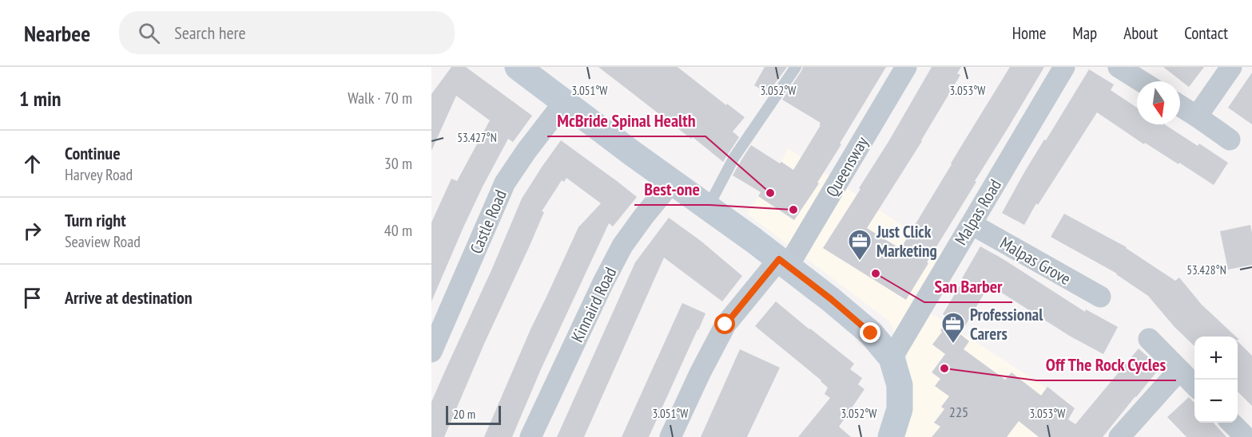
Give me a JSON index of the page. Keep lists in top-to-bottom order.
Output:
{
  "streets": {
    "street": [
      "Queensway",
      "Malpas Road",
      "Castle Road",
      "Malpas Grove",
      "Kinnaird Road"
    ]
  },
  "crossings": [
    ["Malpas Road", "Malpas Grove"]
  ],
  "places": {
    "other": [
      "McBride Spinal Health",
      "Best-one",
      "San Barber",
      "Off The Rock Cycles"
    ],
    "office": ["Just Click Marketing", "Professional Carers"]
  },
  "house_numbers": ["225"],
  "scale_bar": "20 m",
  "north": "bottom",
  "page": {
    "header": "Nearbee",
    "search": "Search here",
    "nav": [
      "Home",
      "Map",
      "About",
      "Contact"
    ],
    "heading": ["1 min", "Walk · 70 m"],
    "list": [
      ["Continue", "Harvey Road", "30 m"],
      ["Turn right", "Seaview Road", "40 m"],
      "Arrive at destination"
    ],
    "map_buttons": ["+", "−"],
    "scale": "20 m"
  },
  "coordinates": [
    "3.051°W",
    "3.052°W",
    "3.053°W",
    "53.427°N",
    "53.428°N"
  ]
}
